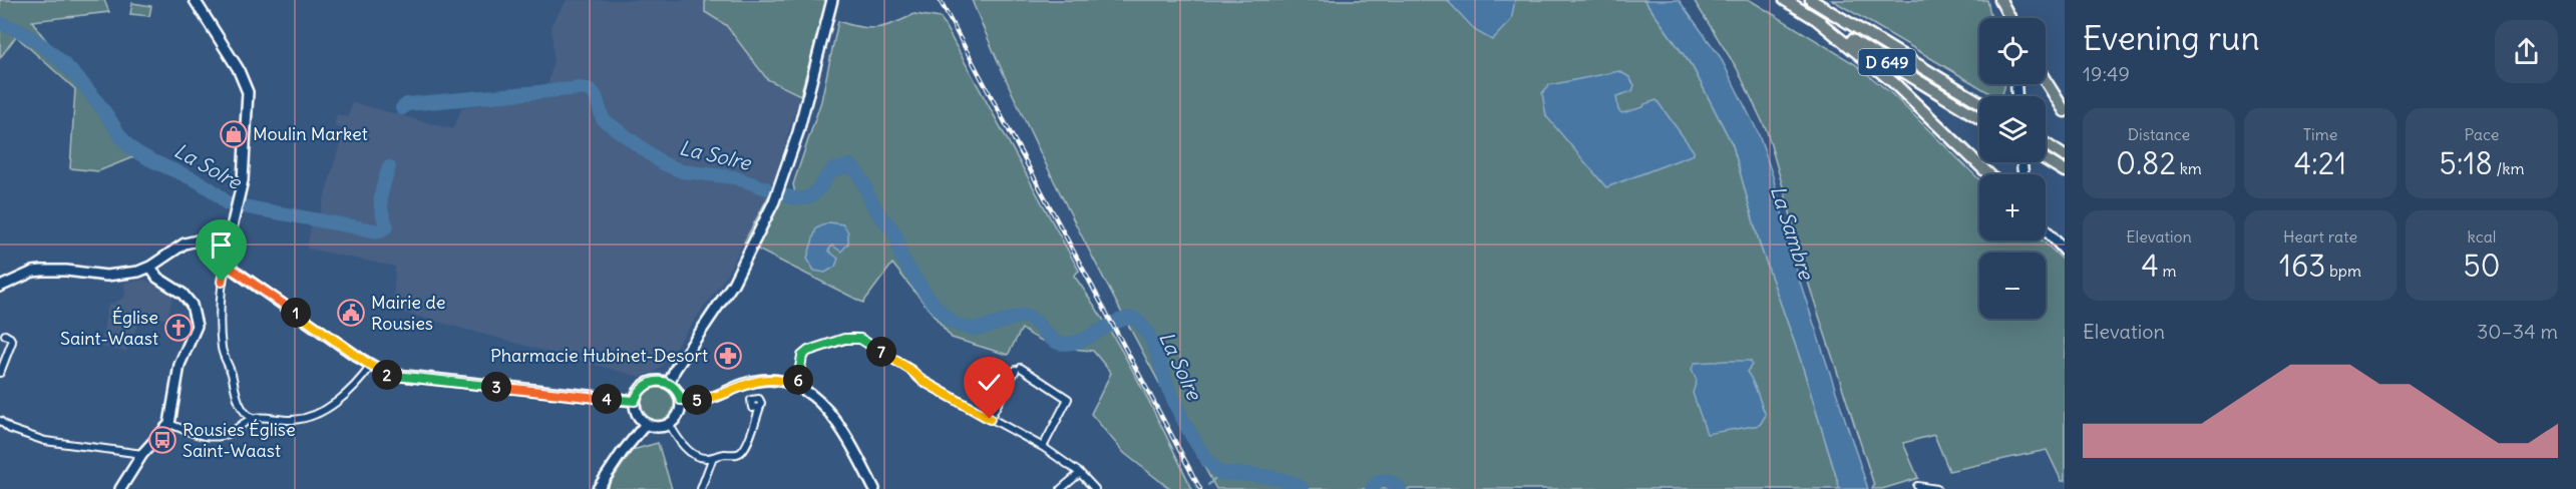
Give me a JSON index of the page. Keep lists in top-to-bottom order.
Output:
{
  "streets": {
    "highway": ["D 649"]
  },
  "water": ["La Solre", "La Sambre"],
  "places": {
    "shop": ["Moulin Market"],
    "public building": ["Mairie de Rousies"],
    "church": ["Église Saint-Waast"],
    "pharmacy": ["Pharmacie Hubinet-Desort"],
    "bus stop": ["Rousies Église Saint-Waast"]
  },
  "page": {
    "heading": ["Evening run", "19:49"],
    "map_buttons": ["+", "−"],
    "stats": [
      ["Distance", "0.82 km"],
      ["Time", "4:21"],
      ["Pace", "5:18 /km"],
      ["Elevation", "4 m"],
      ["Heart rate", "163 bpm"],
      ["kcal", "50"]
    ],
    "pins": [
      "1",
      "7",
      "2",
      "6",
      "3",
      "4",
      "5"
    ],
    "chart": ["Elevation", "30–34 m"]
  }
}
